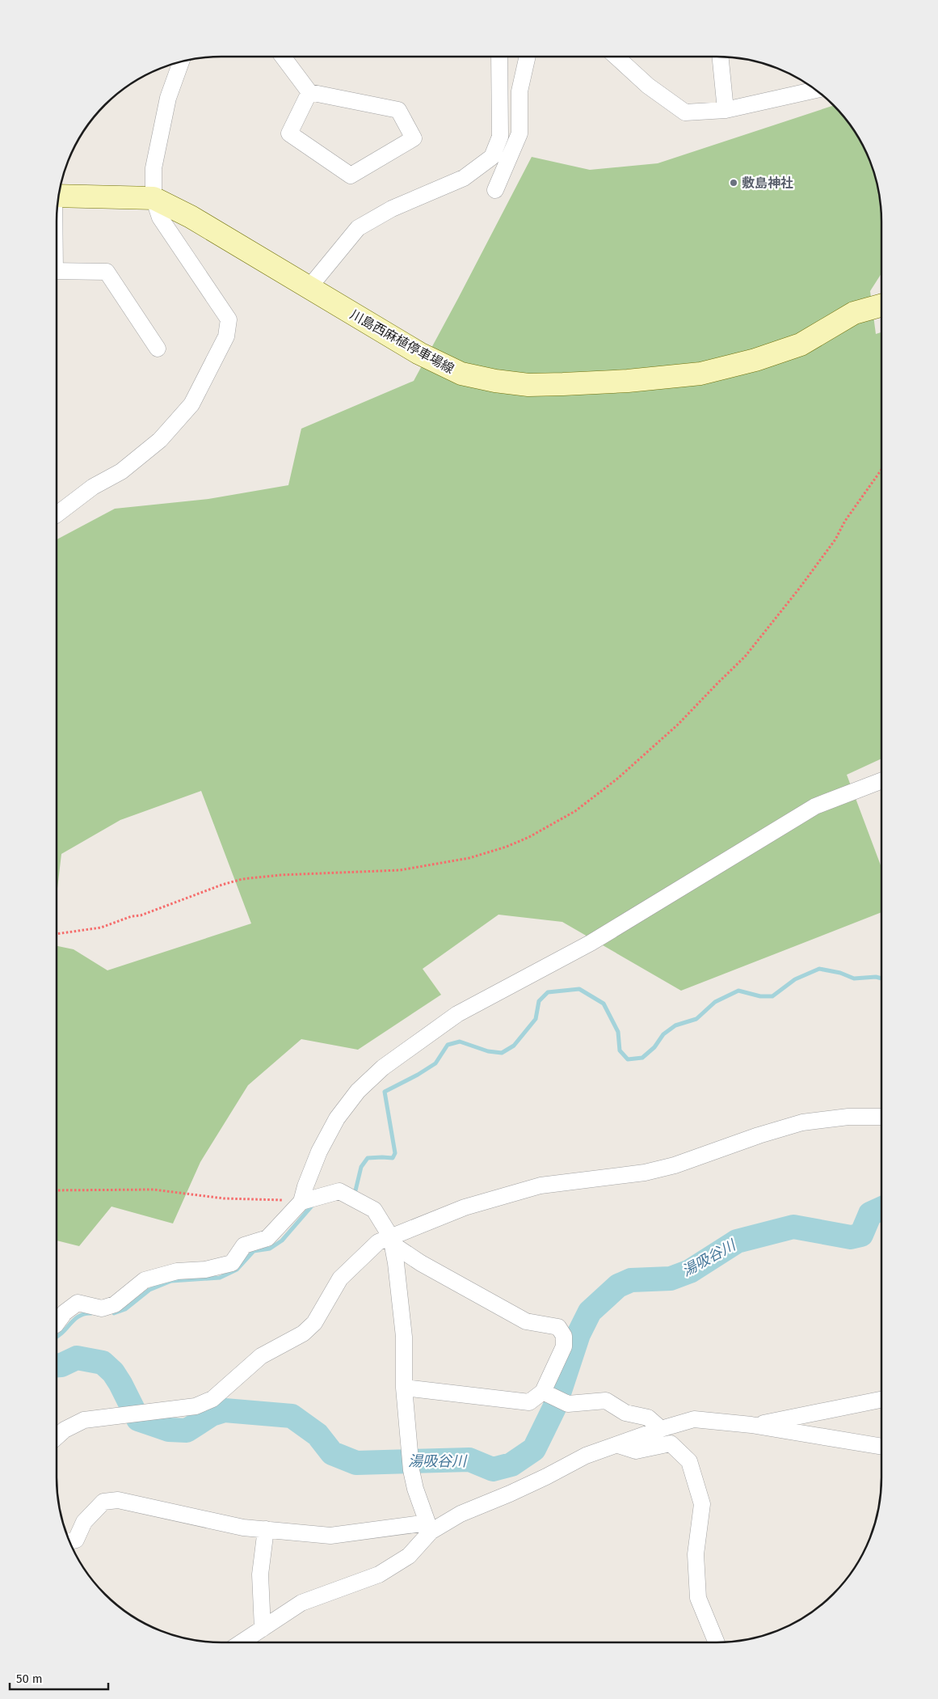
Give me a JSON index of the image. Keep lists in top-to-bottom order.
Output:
{
  "streets": {
    "main road": ["川島西麻植停車場線"]
  },
  "water": ["湯吸谷川"],
  "places": ["敷島神社"],
  "scale_bar": "50 m"
}
